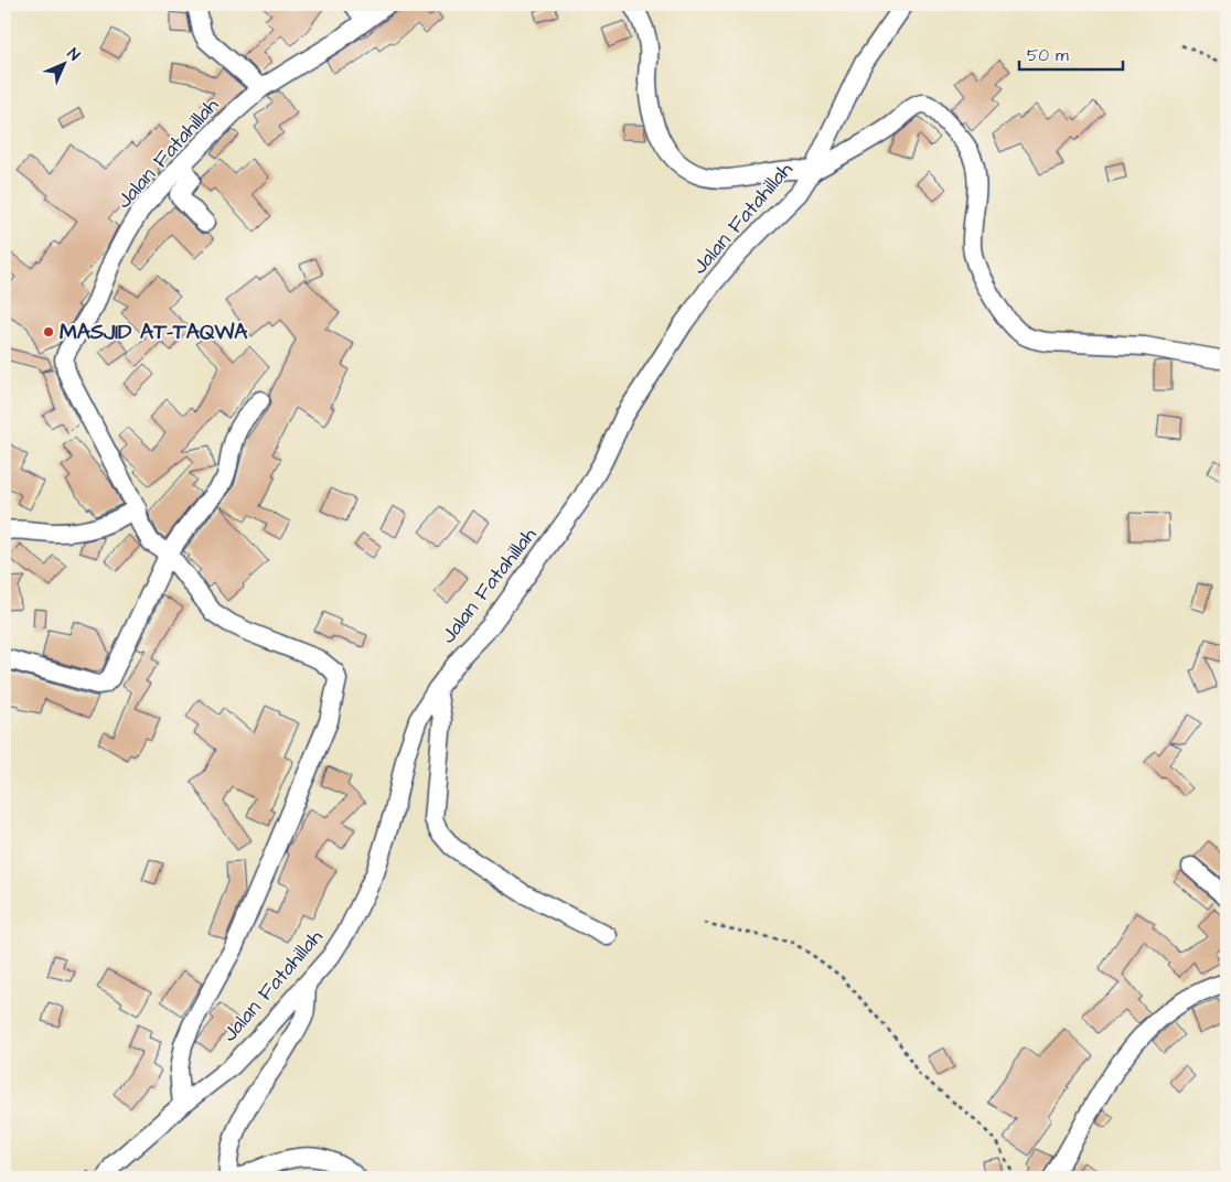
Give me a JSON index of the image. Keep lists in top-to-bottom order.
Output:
{
  "streets": {
    "street": ["Jalan Fatahillah"]
  },
  "places": ["MASJID AT-TAQWA"],
  "scale_bar": "50 m",
  "north": "top right"
}
